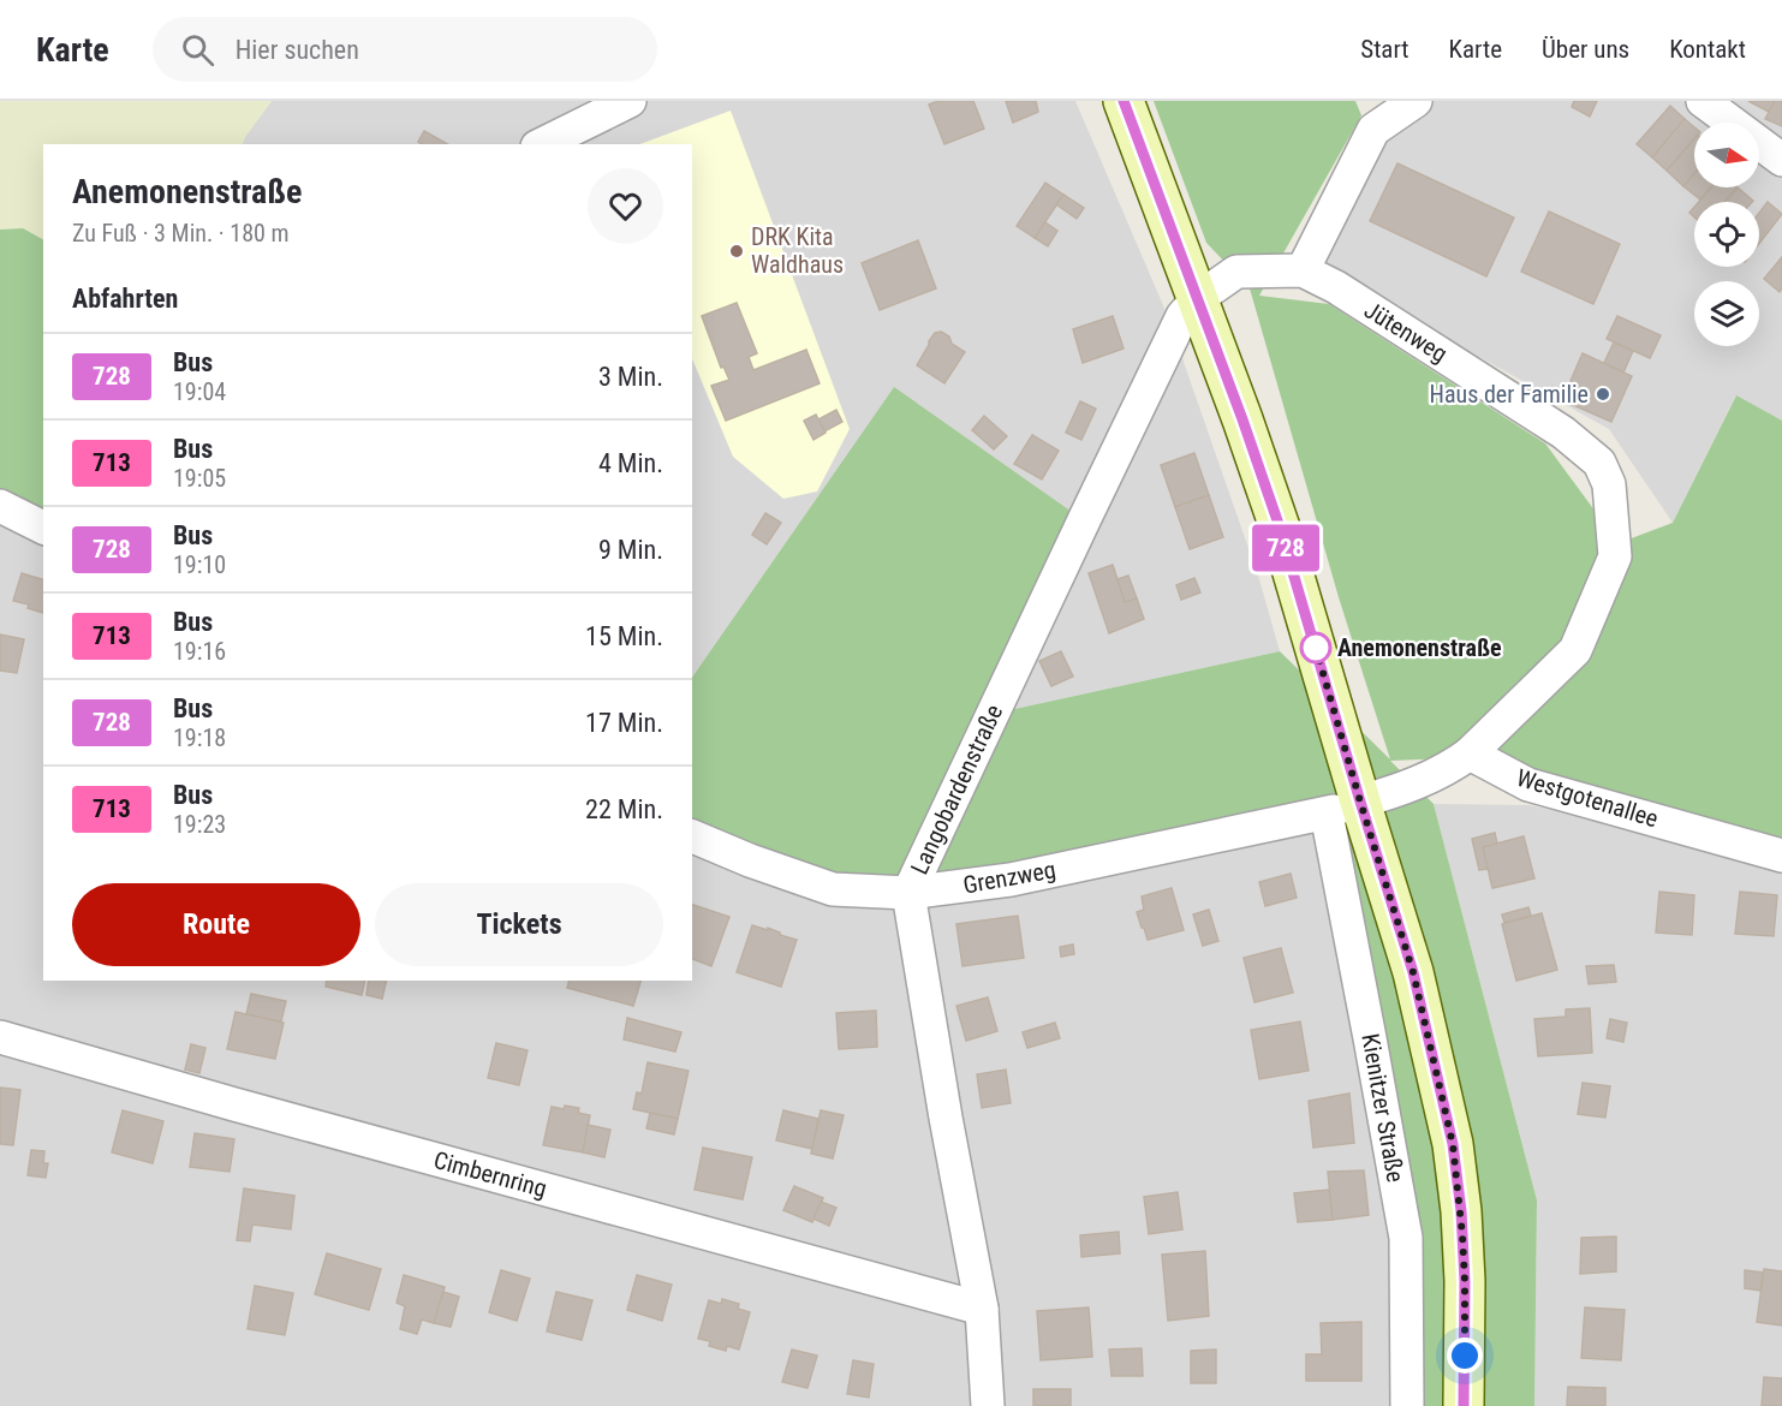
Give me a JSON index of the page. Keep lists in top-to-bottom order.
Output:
{
  "streets": {
    "street": [
      "Jütenweg",
      "Langobardenstraße",
      "Westgotenallee",
      "Grenzweg",
      "Kienitzer Straße",
      "Cimbernring"
    ]
  },
  "crossings": [
    ["Jütenweg", "Langobardenstraße"],
    ["Jütenweg", "Westgotenallee"],
    ["Jütenweg", "Kienitzer Straße"],
    ["Langobardenstraße", "Grenzweg"],
    ["Langobardenstraße", "Kienitzer Straße"],
    ["Langobardenstraße", "Cimbernring"],
    ["Grenzweg", "Kienitzer Straße"]
  ],
  "places": ["DRK Kita Waldhaus", "Haus der Familie", "Anemonenstraße"],
  "lines": ["bus line 728"],
  "north": "right",
  "page": {
    "header": "Karte",
    "search": "Hier suchen",
    "nav": [
      "Start",
      "Karte",
      "Über uns",
      "Kontakt"
    ],
    "on_map": "728",
    "heading": [
      ["Anemonenstraße", "Zu Fuß · 3 Min. · 180 m"],
      "Abfahrten"
    ],
    "list": [
      {
        "mark": "728",
        "name": "Bus",
        "note": "19:04",
        "value": "3 Min."
      },
      {
        "mark": "713",
        "name": "Bus",
        "note": "19:05",
        "value": "4 Min."
      },
      {
        "mark": "728",
        "name": "Bus",
        "note": "19:10",
        "value": "9 Min."
      },
      {
        "mark": "713",
        "name": "Bus",
        "note": "19:16",
        "value": "15 Min."
      },
      {
        "mark": "728",
        "name": "Bus",
        "note": "19:18",
        "value": "17 Min."
      },
      {
        "mark": "713",
        "name": "Bus",
        "note": "19:23",
        "value": "22 Min."
      }
    ],
    "buttons": ["Route", "Tickets"]
  }
}
